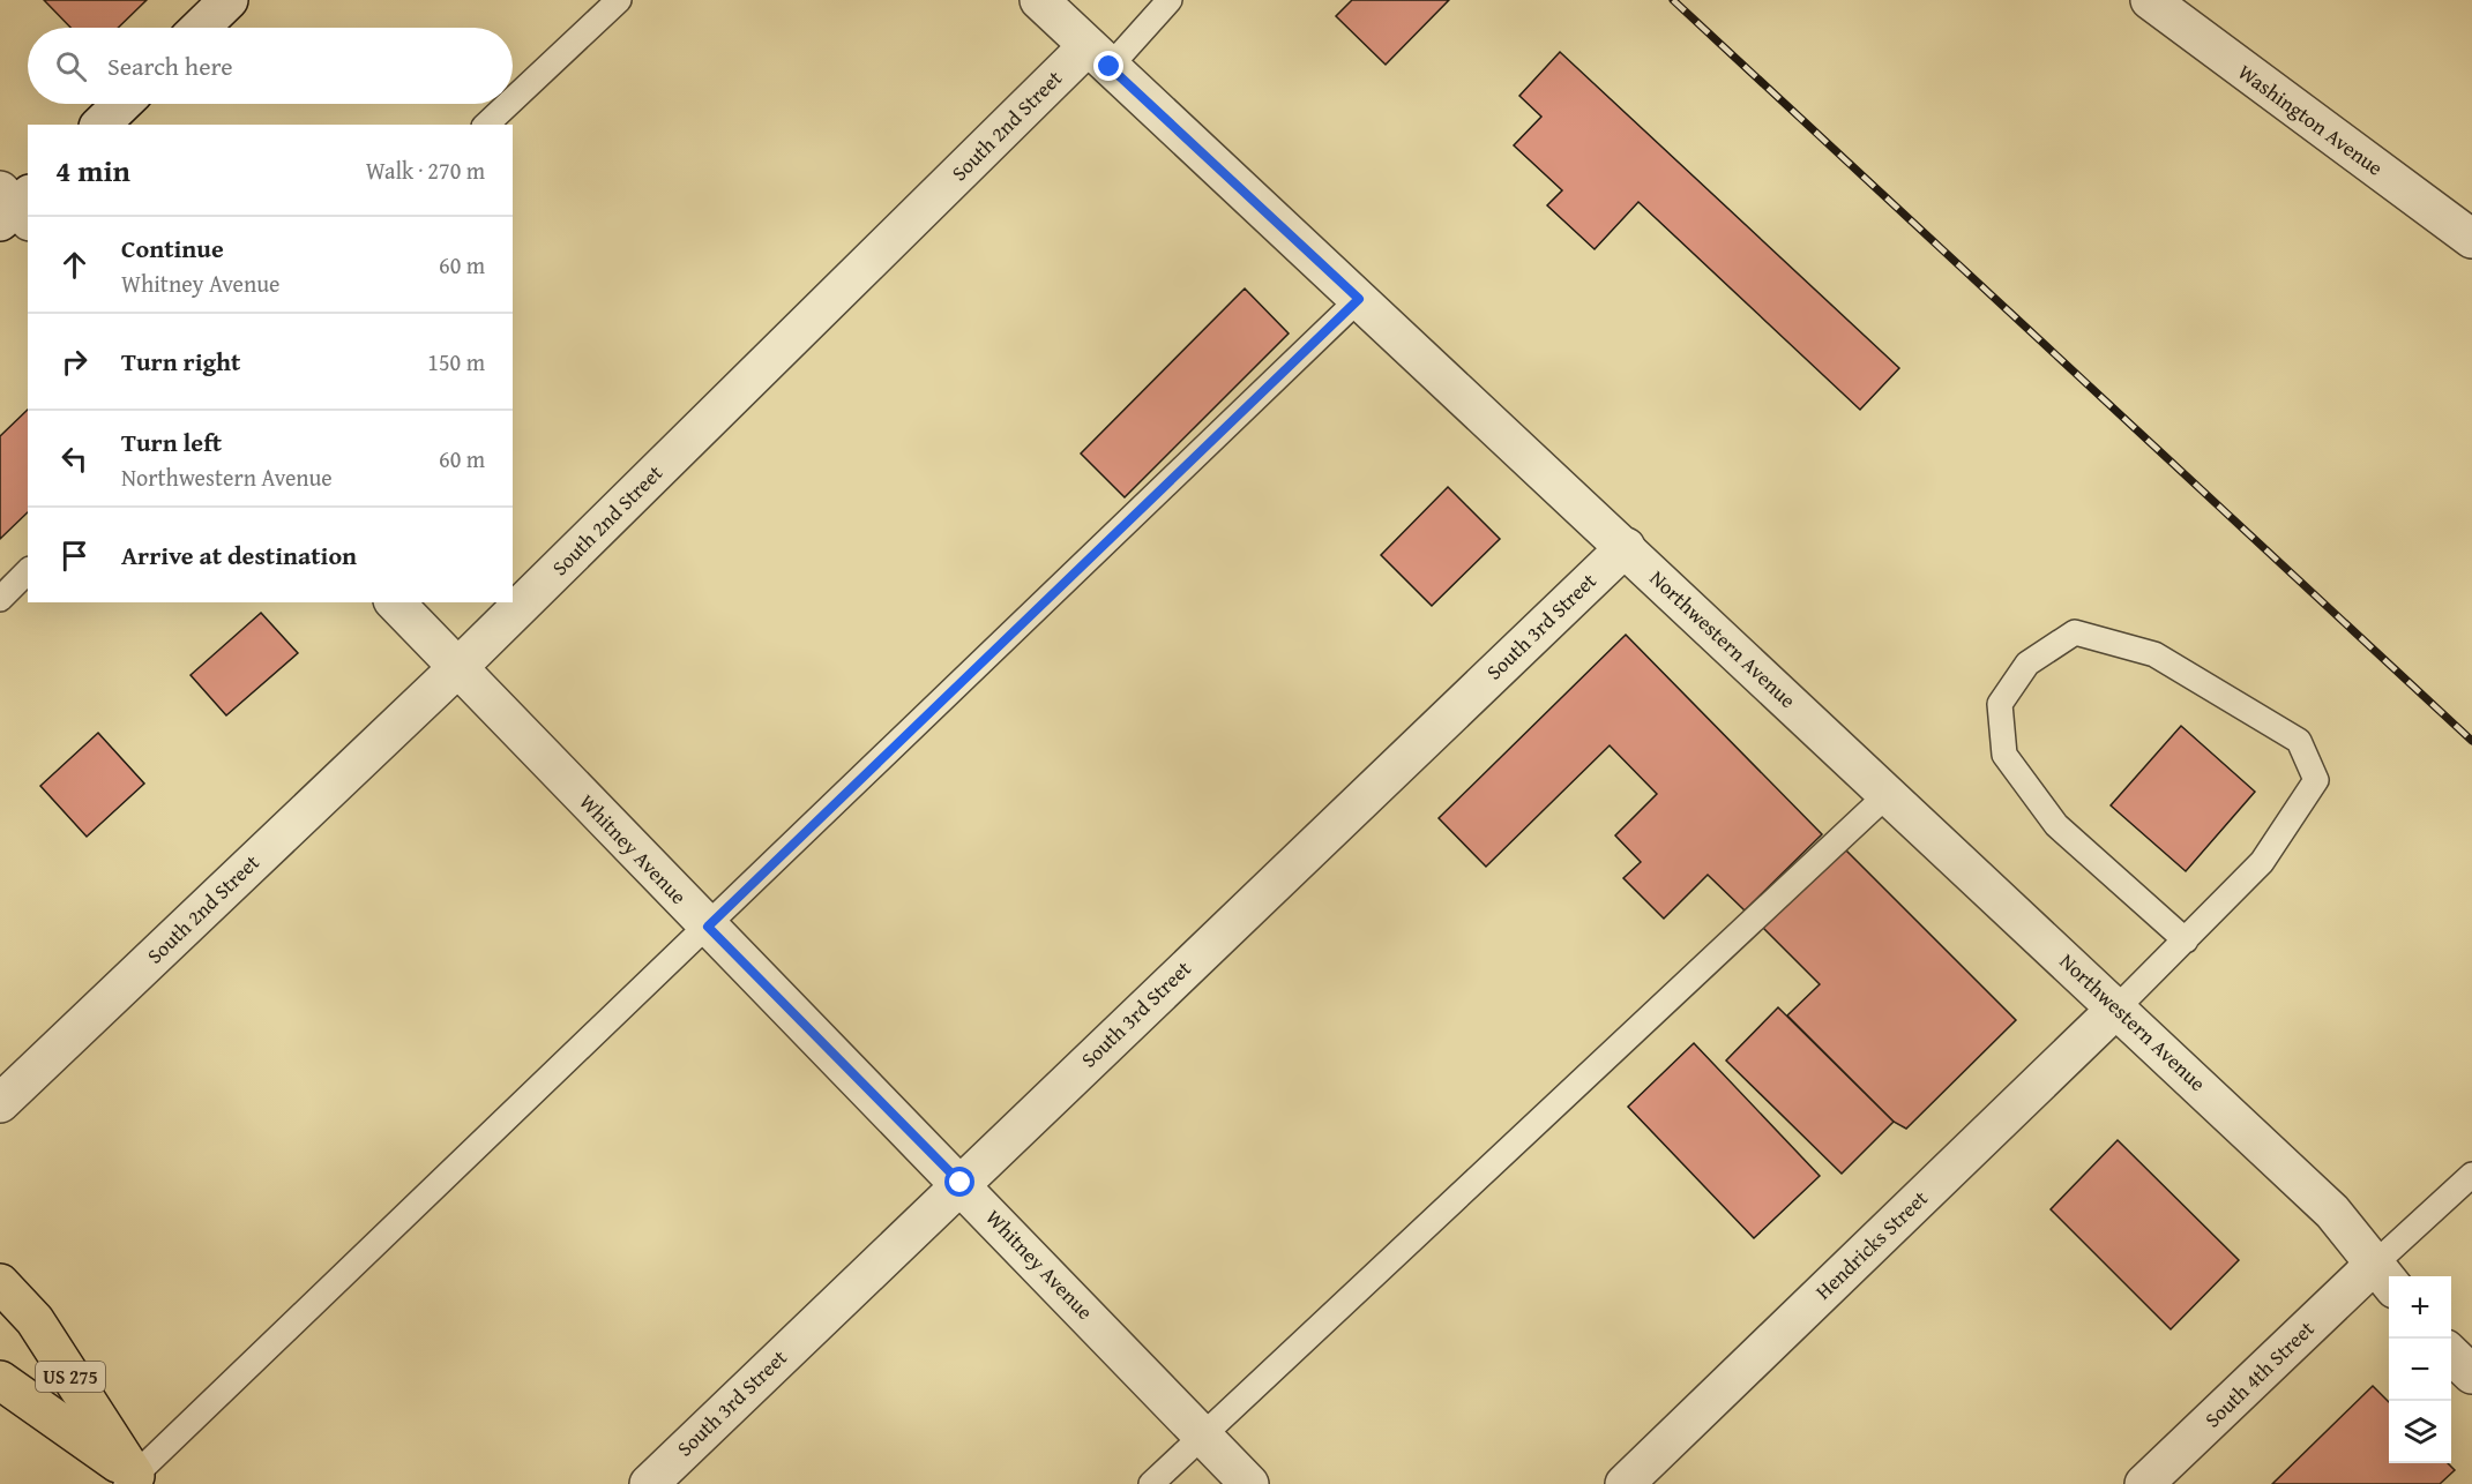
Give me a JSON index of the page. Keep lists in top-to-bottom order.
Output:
{
  "streets": {
    "highway": ["US 275"],
    "street": [
      "Washington Avenue",
      "South 2nd Street",
      "South 3rd Street",
      "Northwestern Avenue",
      "Whitney Avenue",
      "Hendricks Street",
      "South 4th Street"
    ]
  },
  "crossings": [
    ["South 2nd Street", "Northwestern Avenue"],
    ["South 2nd Street", "Whitney Avenue"],
    ["South 3rd Street", "Northwestern Avenue"],
    ["South 3rd Street", "Whitney Avenue"],
    ["Northwestern Avenue", "Hendricks Street"],
    ["Northwestern Avenue", "South 4th Street"]
  ],
  "page": {
    "search": "Search here",
    "heading": ["4 min", "Walk · 270 m"],
    "list": [
      ["Continue", "Whitney Avenue", "60 m"],
      ["Turn right", "150 m"],
      ["Turn left", "Northwestern Avenue", "60 m"],
      "Arrive at destination"
    ],
    "map_buttons": ["+", "−"]
  }
}
